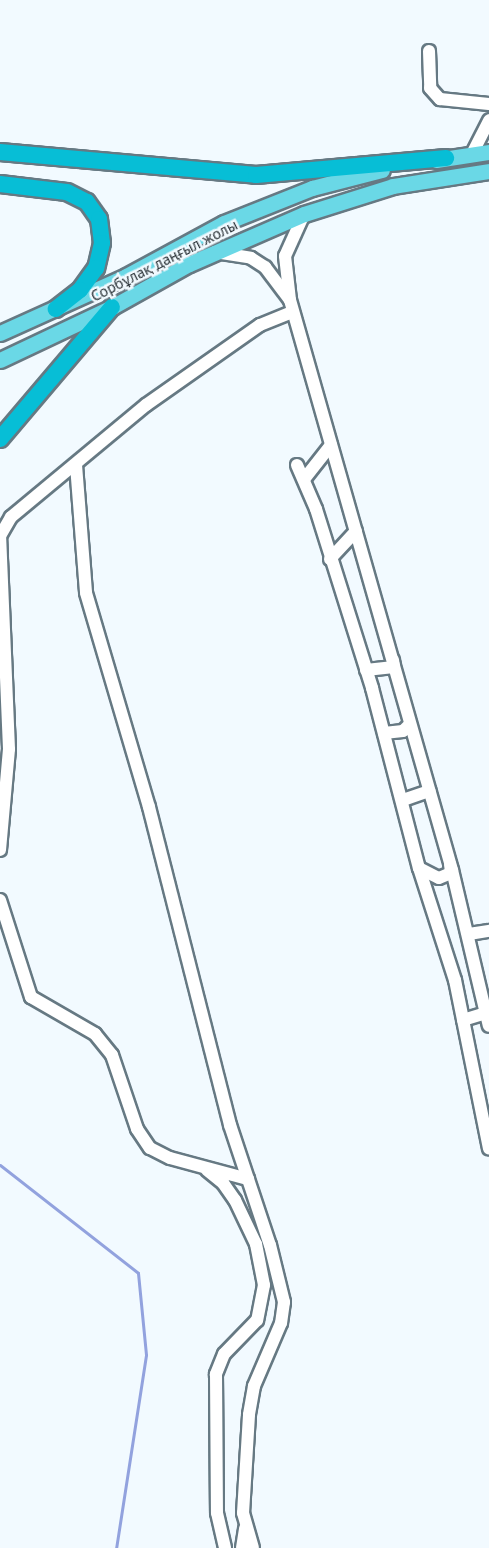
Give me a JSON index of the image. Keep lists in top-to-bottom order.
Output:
{
  "streets": {
    "main road": ["Сорбұлақ даңғыл жолы"]
  }
}
